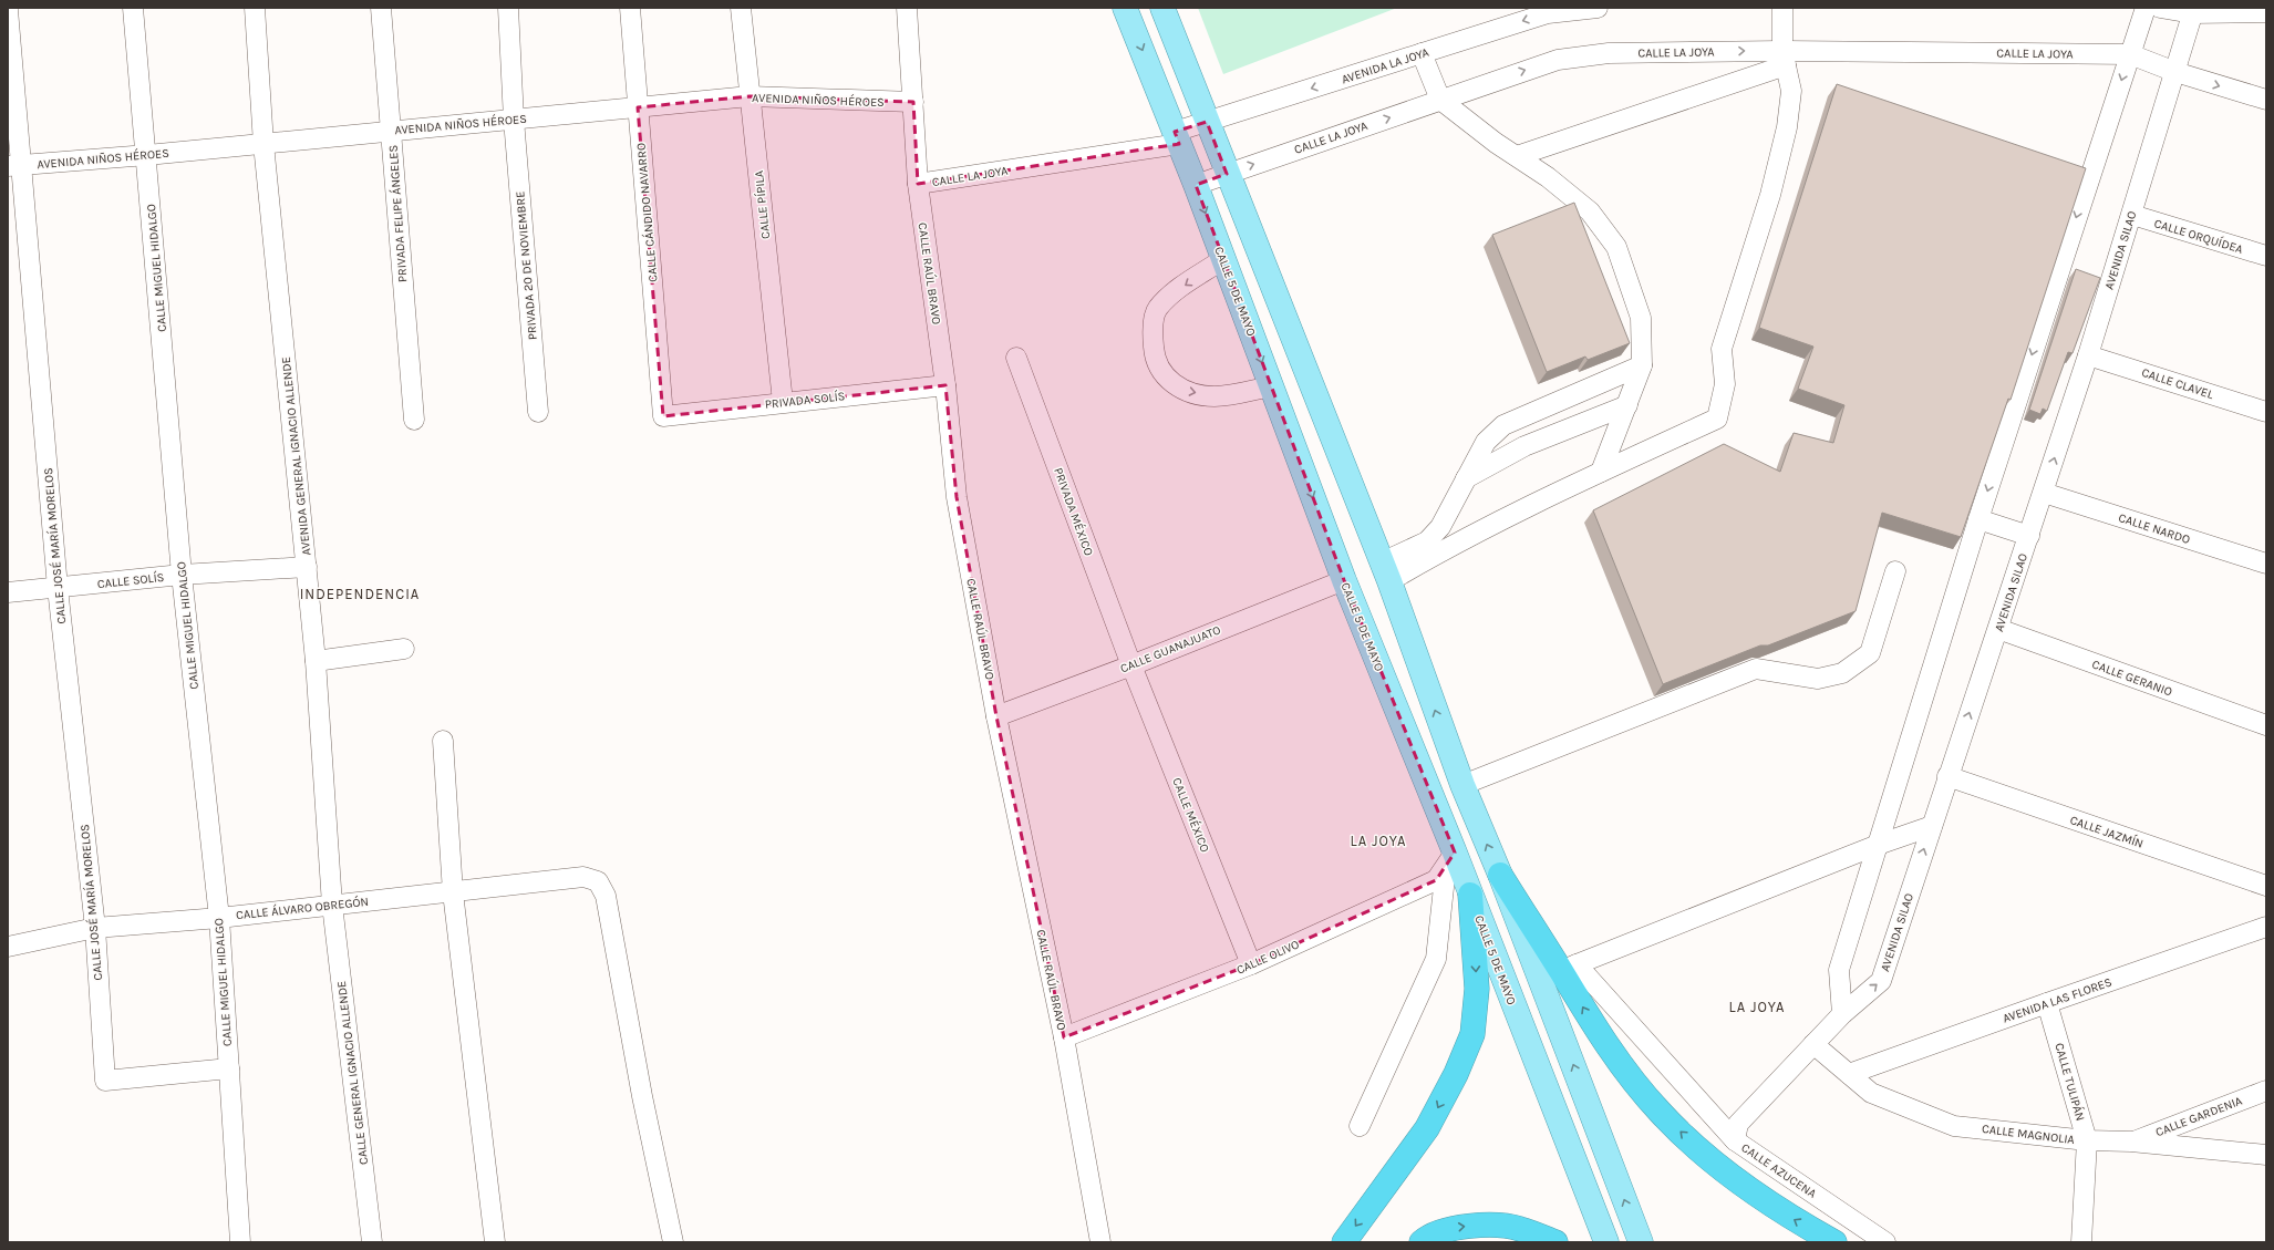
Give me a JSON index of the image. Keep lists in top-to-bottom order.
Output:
{
  "streets": {
    "main road": ["CALLE 5 DE MAYO"],
    "street": [
      "CALLE LA JOYA",
      "AVENIDA LA JOYA",
      "AVENIDA NIÑOS HÉROES",
      "CALLE PÍPILA",
      "CALLE CÁNDIDO NAVARRO",
      "PRIVADA FELIPE ÁNGELES",
      "CALLE ORQUÍDEA",
      "AVENIDA SILAO",
      "PRIVADA 20 DE NOVIEMBRE",
      "CALLE MIGUEL HIDALGO",
      "CALLE RAÚL BRAVO",
      "CALLE CLAVEL",
      "PRIVADA SOLÍS",
      "AVENIDA GENERAL IGNACIO ALLENDE",
      "PRIVADA MÉXICO",
      "CALLE NARDO",
      "CALLE JOSÉ MARÍA MORELOS",
      "CALLE SOLÍS",
      "CALLE GUANAJUATO",
      "CALLE GERANIO",
      "CALLE MÉXICO",
      "CALLE JAZMÍN",
      "CALLE ÁLVARO OBREGÓN",
      "CALLE OLIVO",
      "AVENIDA LAS FLORES",
      "CALLE GENERAL IGNACIO ALLENDE",
      "CALLE TULIPÁN",
      "CALLE GARDENIA",
      "CALLE MAGNOLIA",
      "CALLE AZUCENA"
    ]
  },
  "crossings": [
    ["CALLE LA JOYA", "AVENIDA LA JOYA"],
    ["CALLE LA JOYA", "AVENIDA SILAO"],
    ["CALLE LA JOYA", "CALLE RAÚL BRAVO"],
    ["CALLE LA JOYA", "CALLE 5 DE MAYO"],
    ["AVENIDA LA JOYA", "CALLE 5 DE MAYO"],
    ["AVENIDA NIÑOS HÉROES", "CALLE PÍPILA"],
    ["AVENIDA NIÑOS HÉROES", "CALLE CÁNDIDO NAVARRO"],
    ["AVENIDA NIÑOS HÉROES", "PRIVADA FELIPE ÁNGELES"],
    ["AVENIDA NIÑOS HÉROES", "PRIVADA 20 DE NOVIEMBRE"],
    ["AVENIDA NIÑOS HÉROES", "CALLE MIGUEL HIDALGO"],
    ["AVENIDA NIÑOS HÉROES", "CALLE RAÚL BRAVO"],
    ["AVENIDA NIÑOS HÉROES", "AVENIDA GENERAL IGNACIO ALLENDE"],
    ["AVENIDA NIÑOS HÉROES", "CALLE JOSÉ MARÍA MORELOS"],
    ["CALLE PÍPILA", "PRIVADA SOLÍS"],
    ["CALLE CÁNDIDO NAVARRO", "PRIVADA SOLÍS"],
    ["CALLE ORQUÍDEA", "AVENIDA SILAO"],
    ["AVENIDA SILAO", "CALLE CLAVEL"],
    ["AVENIDA SILAO", "CALLE NARDO"],
    ["AVENIDA SILAO", "CALLE GERANIO"],
    ["AVENIDA SILAO", "CALLE JAZMÍN"],
    ["AVENIDA SILAO", "CALLE MAGNOLIA"],
    ["AVENIDA SILAO", "CALLE AZUCENA"],
    ["CALLE MIGUEL HIDALGO", "CALLE JOSÉ MARÍA MORELOS"],
    ["CALLE MIGUEL HIDALGO", "CALLE SOLÍS"],
    ["CALLE MIGUEL HIDALGO", "CALLE ÁLVARO OBREGÓN"],
    ["CALLE RAÚL BRAVO", "PRIVADA SOLÍS"],
    ["CALLE RAÚL BRAVO", "CALLE GUANAJUATO"],
    ["CALLE RAÚL BRAVO", "CALLE OLIVO"],
    ["CALLE 5 DE MAYO", "CALLE GUANAJUATO"],
    ["CALLE 5 DE MAYO", "CALLE OLIVO"],
    ["AVENIDA GENERAL IGNACIO ALLENDE", "CALLE SOLÍS"],
    ["AVENIDA GENERAL IGNACIO ALLENDE", "CALLE ÁLVARO OBREGÓN"],
    ["AVENIDA GENERAL IGNACIO ALLENDE", "CALLE GENERAL IGNACIO ALLENDE"],
    ["PRIVADA MÉXICO", "CALLE GUANAJUATO"],
    ["PRIVADA MÉXICO", "CALLE MÉXICO"],
    ["CALLE JOSÉ MARÍA MORELOS", "CALLE SOLÍS"],
    ["CALLE JOSÉ MARÍA MORELOS", "CALLE ÁLVARO OBREGÓN"],
    ["CALLE GUANAJUATO", "CALLE MÉXICO"],
    ["CALLE MÉXICO", "CALLE OLIVO"],
    ["CALLE ÁLVARO OBREGÓN", "CALLE GENERAL IGNACIO ALLENDE"],
    ["AVENIDA LAS FLORES", "CALLE TULIPÁN"],
    ["AVENIDA LAS FLORES", "CALLE MAGNOLIA"],
    ["CALLE TULIPÁN", "CALLE MAGNOLIA"],
    ["CALLE GARDENIA", "CALLE MAGNOLIA"],
    ["CALLE MAGNOLIA", "CALLE AZUCENA"]
  ],
  "one_way": ["AVENIDA LA JOYA"],
  "districts": ["INDEPENDENCIA", "LA JOYA", "LA JOYA"]
}
